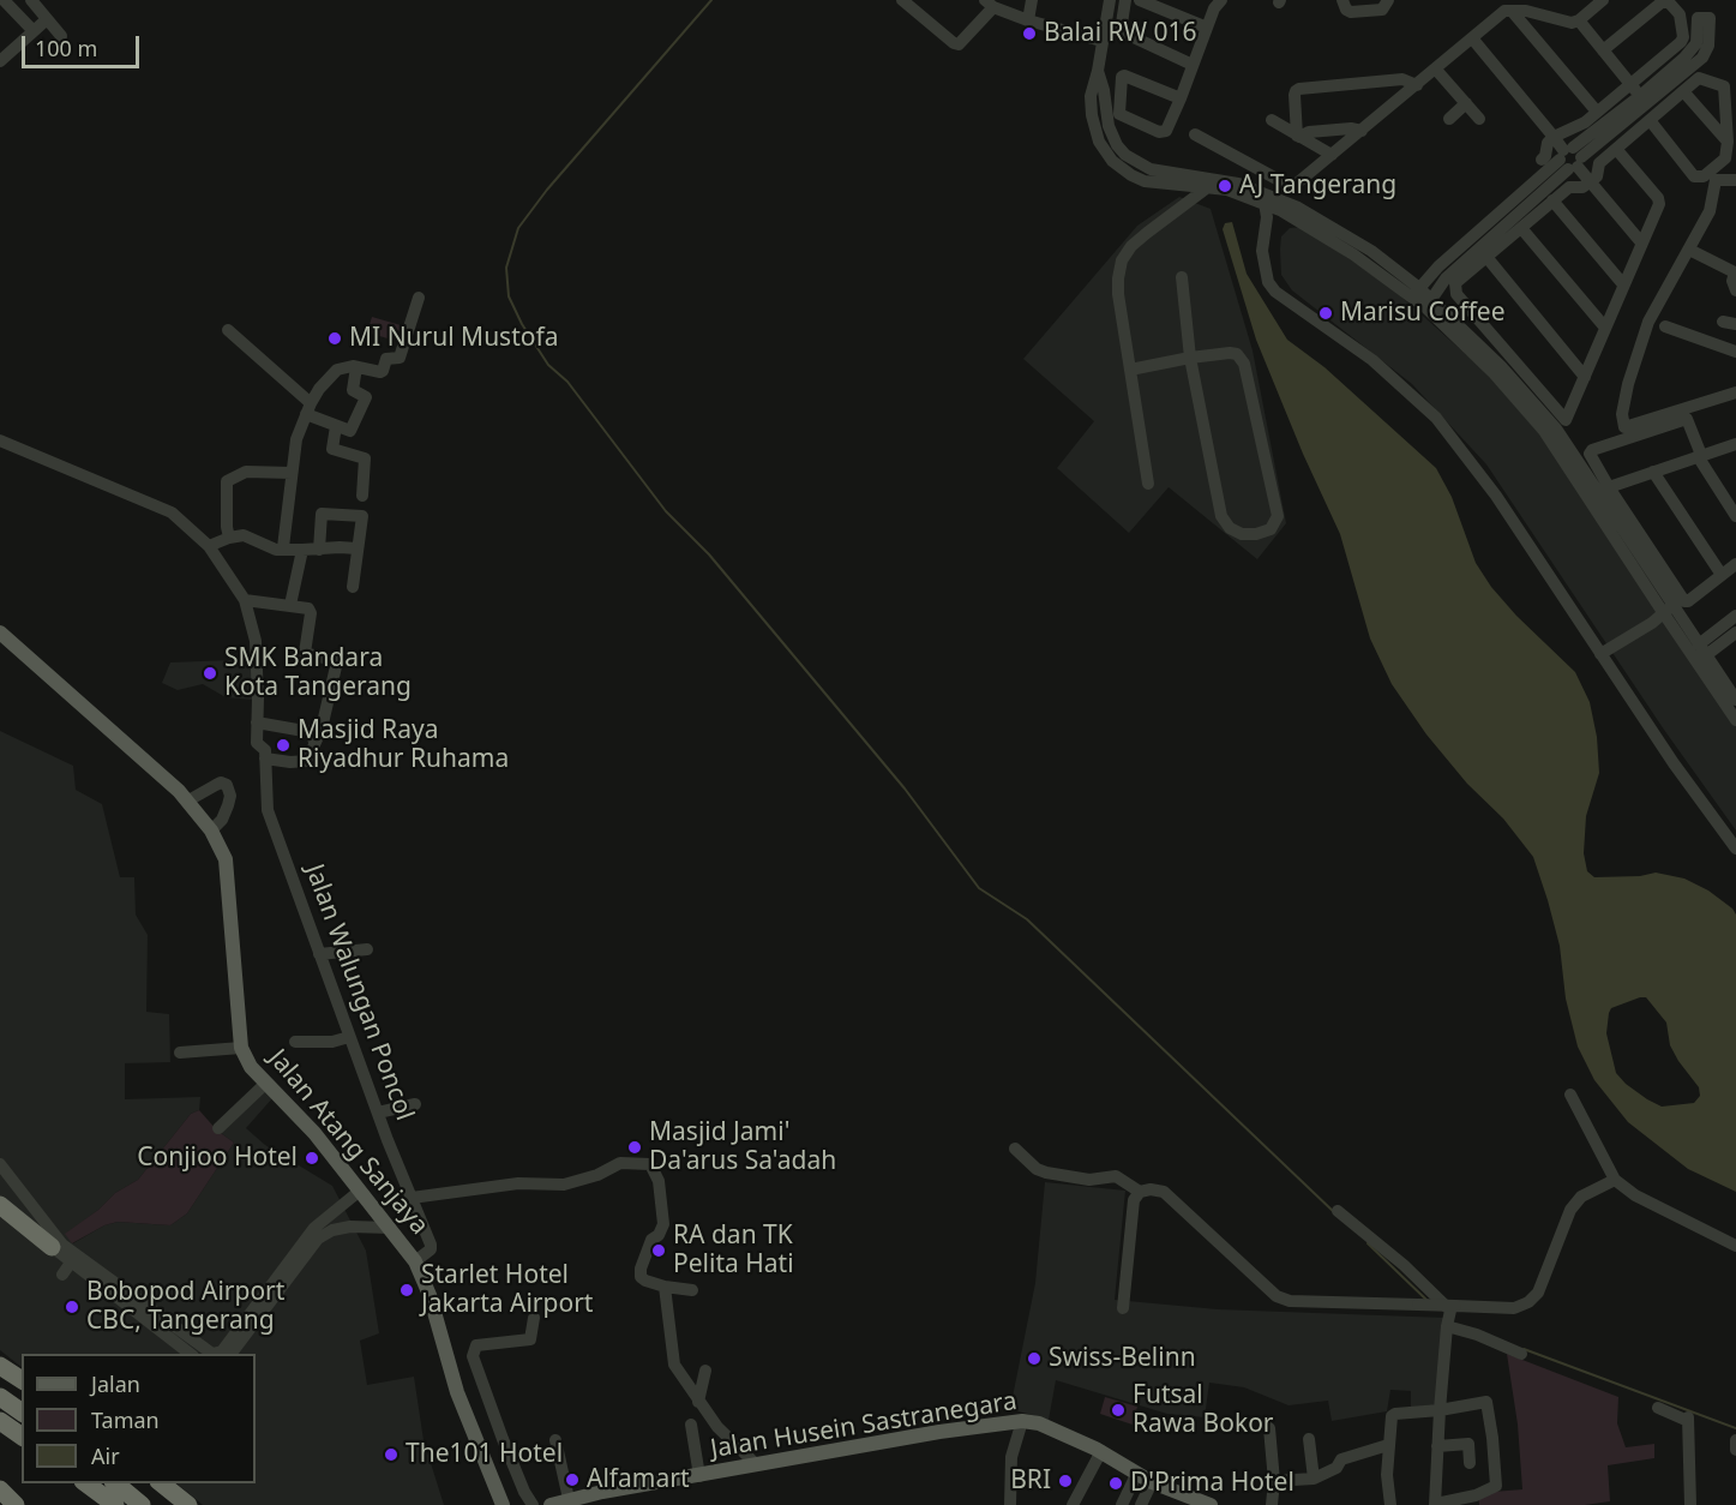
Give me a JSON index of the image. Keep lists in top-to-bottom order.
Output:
{
  "streets": {
    "main road": ["Jalan Atang Sanjaya", "Jalan Husein Sastranegara"],
    "street": ["Jalan Walungan Poncol"]
  },
  "crossings": [
    ["Jalan Walungan Poncol", "Jalan Atang Sanjaya"]
  ],
  "places": [
    "Balai RW 016",
    "AJ Tangerang",
    "Marisu Coffee",
    "MI Nurul Mustofa",
    "SMK Bandara Kota Tangerang",
    "Masjid Raya Riyadhur Ruhama",
    "Masjid Jami' Da'arus Sa'adah",
    "Conjioo Hotel",
    "RA dan TK Pelita Hati",
    "Starlet Hotel Jakarta Airport",
    "Bobopod Airport CBC, Tangerang",
    "Swiss-Belinn",
    "Futsal Rawa Bokor",
    "The101 Hotel",
    "Alfamart",
    "BRI",
    "D'Prima Hotel"
  ],
  "legend": ["Jalan", "Taman", "Air"],
  "scale_bar": "100 m"
}
